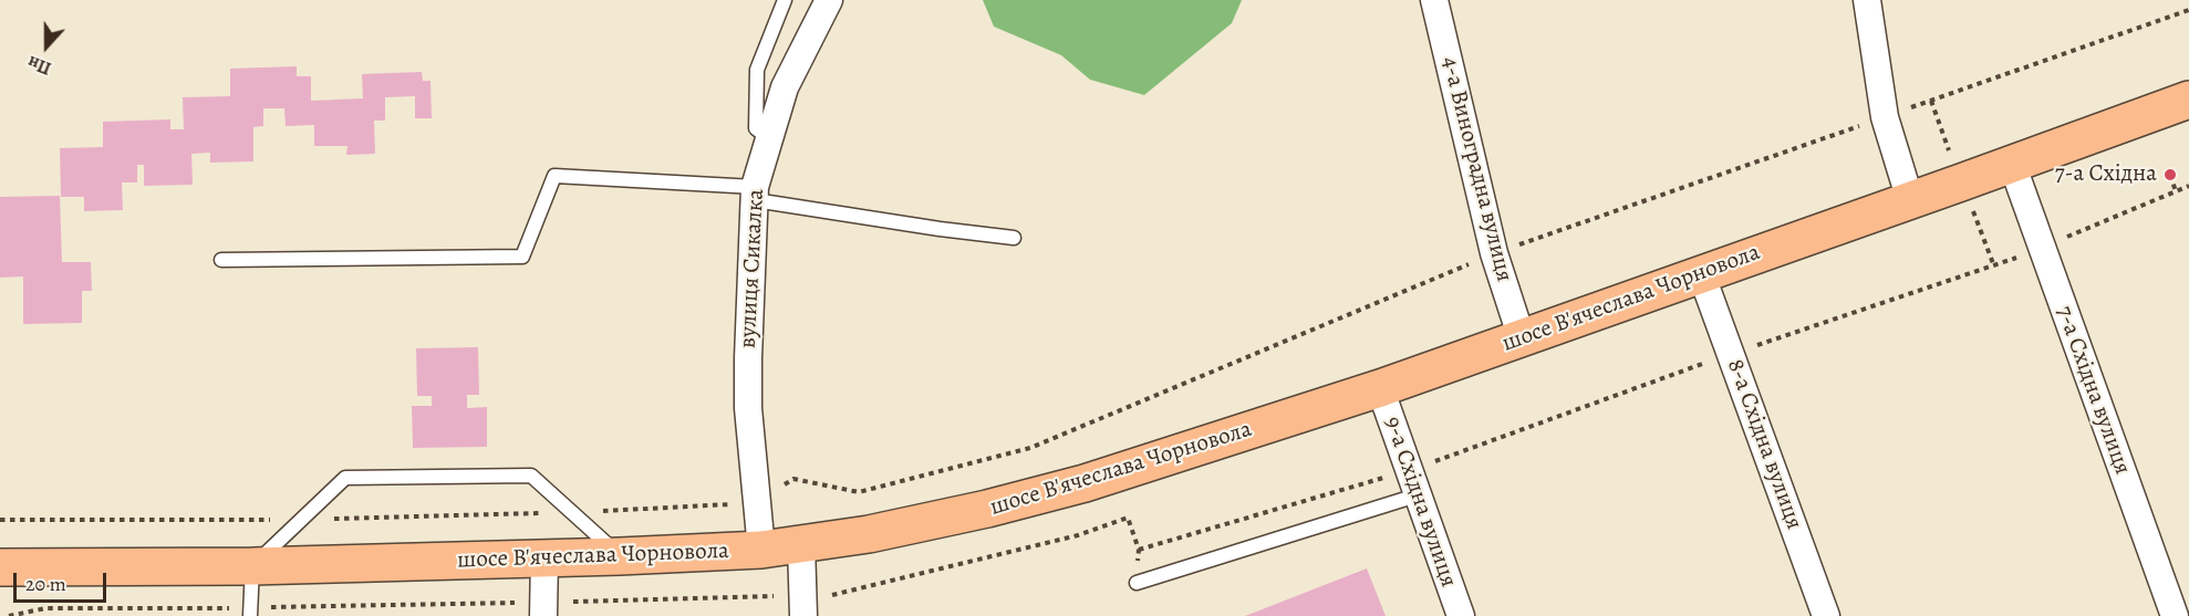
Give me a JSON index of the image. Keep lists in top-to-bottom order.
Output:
{
  "streets": {
    "main road": ["шосе В'ячеслава Чорновола"],
    "street": [
      "4-а Виноградна вулиця",
      "вулиця Сикалка",
      "7-а Східна вулиця",
      "8-а Східна вулиця",
      "9-а Східна вулиця"
    ]
  },
  "crossings": [
    ["4-а Виноградна вулиця", "шосе В'ячеслава Чорновола"],
    ["вулиця Сикалка", "шосе В'ячеслава Чорновола"],
    ["шосе В'ячеслава Чорновола", "7-а Східна вулиця"],
    ["шосе В'ячеслава Чорновола", "8-а Східна вулиця"],
    ["шосе В'ячеслава Чорновола", "9-а Східна вулиця"]
  ],
  "places": ["7-а Східна"],
  "scale_bar": "20 m",
  "north": "bottom"
}
